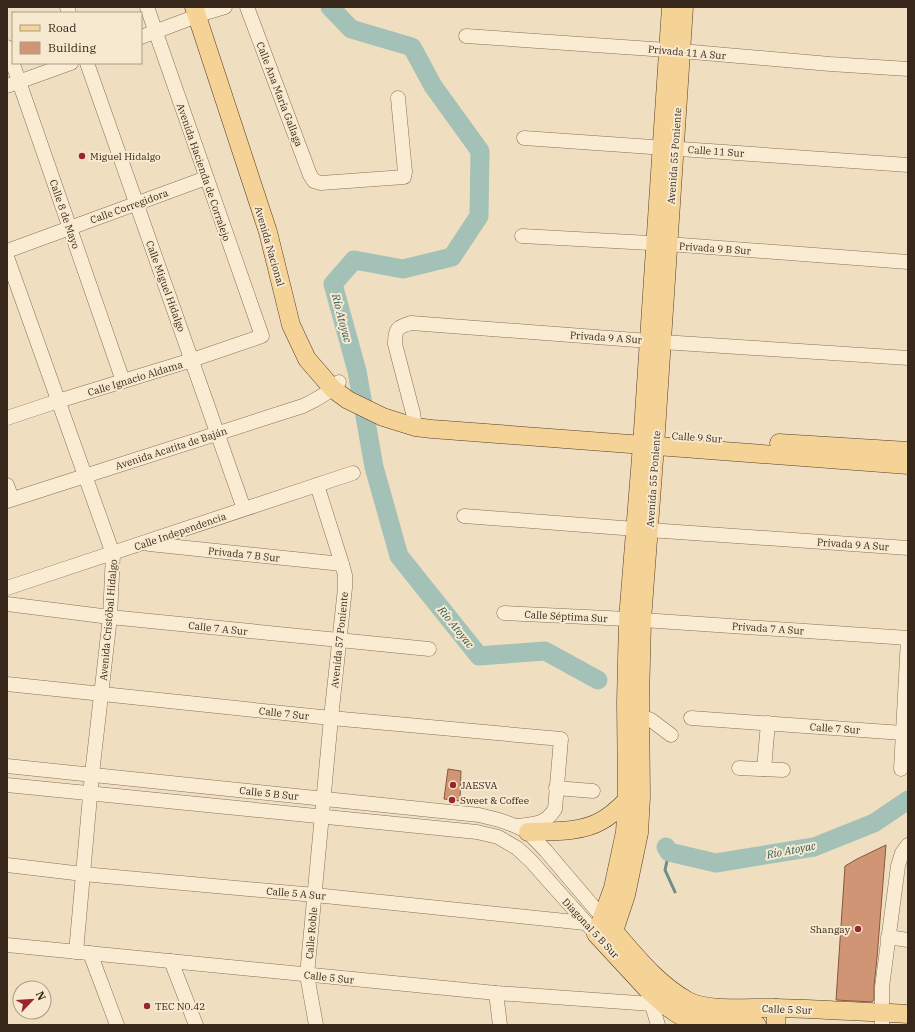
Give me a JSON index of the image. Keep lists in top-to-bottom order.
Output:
{
  "streets": {
    "main road": [
      "Avenida 55 Poniente",
      "Avenida Nacional",
      "Calle 9 Sur",
      "Diagonal 5 B Sur",
      "Calle 5 Sur"
    ],
    "street": [
      "Privada 11 A Sur",
      "Calle Ana María Gallaga",
      "Calle 11 Sur",
      "Avenida Hacienda de Corralejo",
      "Calle Corregidora",
      "Calle 8 de Mayo",
      "Privada 9 B Sur",
      "Calle Miguel Hidalgo",
      "Privada 9 A Sur",
      "Calle Ignacio Aldama",
      "Avenida Acatita de Baján",
      "Calle Independencia",
      "Privada 7 B Sur",
      "Calle Séptima Sur",
      "Avenida Cristóbal Hidalgo",
      "Calle 7 A Sur",
      "Privada 7 A Sur",
      "Avenida 57 Poniente",
      "Calle 7 Sur",
      "Calle 5 B Sur",
      "Calle 5 A Sur",
      "Calle Roble"
    ]
  },
  "crossings": [
    ["Privada 11 A Sur", "Avenida 55 Poniente"],
    ["Calle 11 Sur", "Avenida 55 Poniente"],
    ["Avenida 55 Poniente", "Privada 9 B Sur"],
    ["Avenida 55 Poniente", "Privada 9 A Sur"],
    ["Avenida 55 Poniente", "Calle 9 Sur"],
    ["Avenida 55 Poniente", "Calle Séptima Sur"],
    ["Avenida 55 Poniente", "Privada 7 A Sur"],
    ["Avenida 55 Poniente", "Calle 5 A Sur"],
    ["Avenida 55 Poniente", "Diagonal 5 B Sur"],
    ["Avenida Hacienda de Corralejo", "Calle Corregidora"],
    ["Avenida Hacienda de Corralejo", "Calle Ignacio Aldama"],
    ["Calle Corregidora", "Calle 8 de Mayo"],
    ["Calle Corregidora", "Calle Miguel Hidalgo"],
    ["Calle 8 de Mayo", "Calle Ignacio Aldama"],
    ["Avenida Nacional", "Privada 9 A Sur"],
    ["Avenida Nacional", "Calle 9 Sur"],
    ["Avenida Nacional", "Avenida Acatita de Baján"],
    ["Calle Miguel Hidalgo", "Calle Ignacio Aldama"],
    ["Calle Miguel Hidalgo", "Avenida Acatita de Baján"],
    ["Calle Miguel Hidalgo", "Calle Independencia"],
    ["Privada 9 A Sur", "Calle 9 Sur"],
    ["Calle Ignacio Aldama", "Avenida Cristóbal Hidalgo"],
    ["Avenida Acatita de Baján", "Avenida Cristóbal Hidalgo"],
    ["Calle Independencia", "Privada 7 B Sur"],
    ["Calle Independencia", "Avenida Cristóbal Hidalgo"],
    ["Calle Independencia", "Avenida 57 Poniente"],
    ["Privada 7 B Sur", "Avenida 57 Poniente"],
    ["Calle Séptima Sur", "Privada 7 A Sur"],
    ["Avenida Cristóbal Hidalgo", "Calle 7 A Sur"],
    ["Avenida Cristóbal Hidalgo", "Calle 7 Sur"],
    ["Avenida Cristóbal Hidalgo", "Calle 5 B Sur"],
    ["Avenida Cristóbal Hidalgo", "Calle 5 A Sur"],
    ["Avenida Cristóbal Hidalgo", "Calle 5 Sur"],
    ["Calle 7 A Sur", "Avenida 57 Poniente"],
    ["Avenida 57 Poniente", "Calle 7 Sur"],
    ["Avenida 57 Poniente", "Calle 5 B Sur"],
    ["Avenida 57 Poniente", "Calle Roble"],
    ["Calle 5 B Sur", "Diagonal 5 B Sur"],
    ["Calle 5 B Sur", "Calle Roble"],
    ["Calle 5 A Sur", "Diagonal 5 B Sur"],
    ["Calle 5 A Sur", "Calle Roble"],
    ["Diagonal 5 B Sur", "Calle 5 Sur"],
    ["Calle Roble", "Calle 5 Sur"]
  ],
  "water": ["Río Atoyac"],
  "places": [
    "Miguel Hidalgo",
    "JAESVA",
    "Sweet & Coffee",
    "Shangay",
    "TEC N0.42"
  ],
  "legend": ["Road", "Building"],
  "north": "top right"
}
